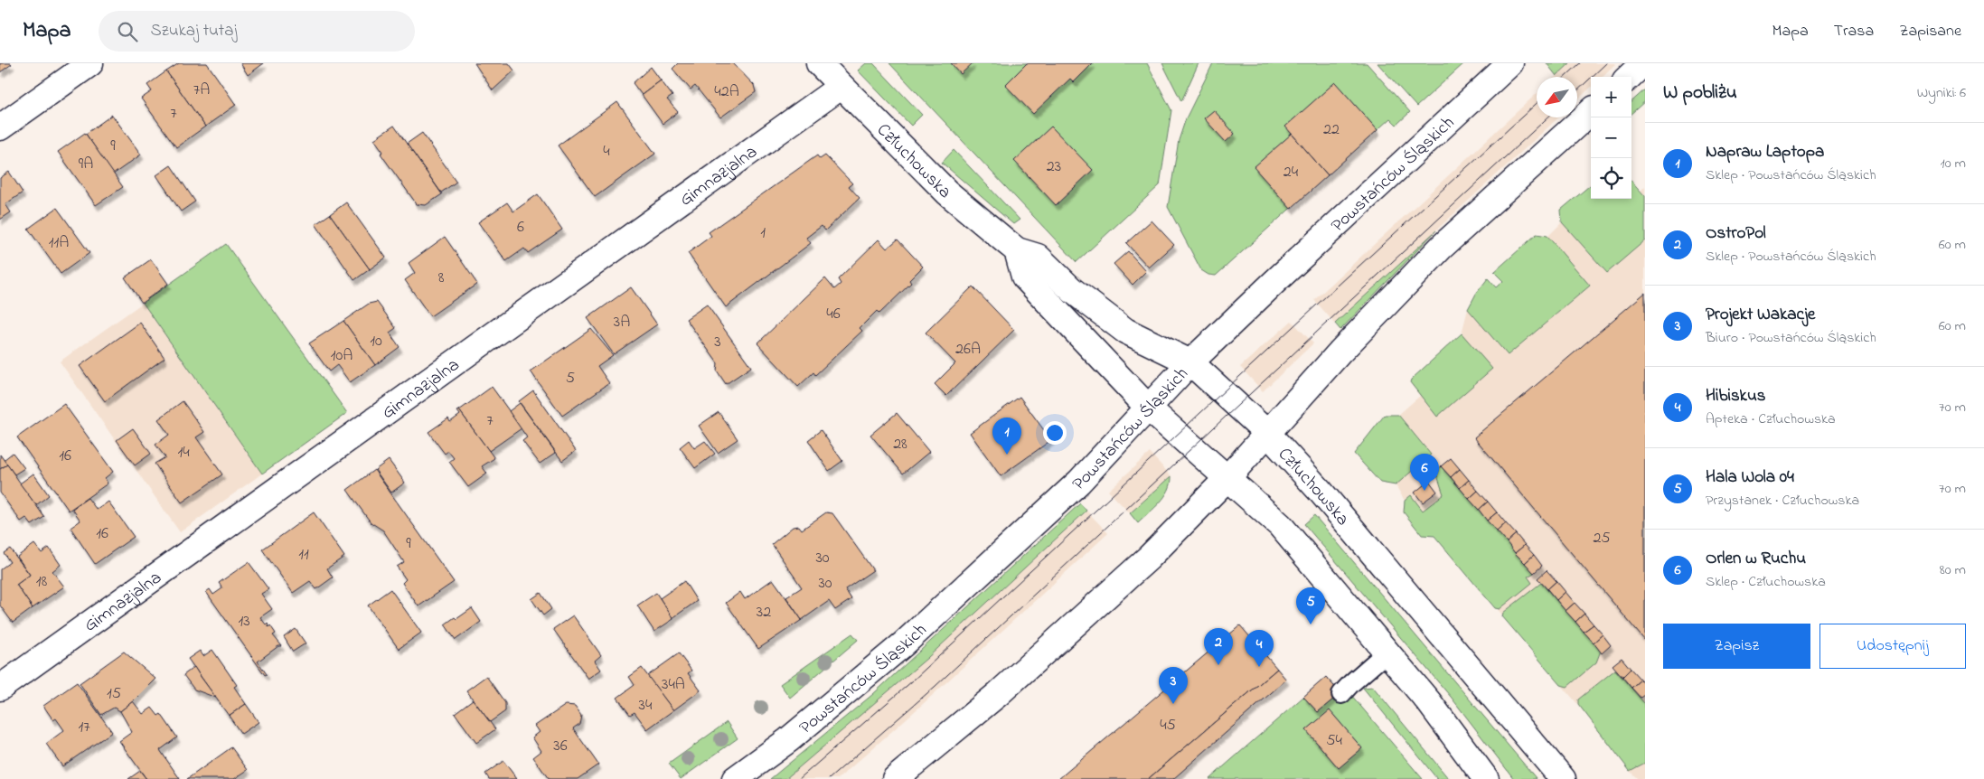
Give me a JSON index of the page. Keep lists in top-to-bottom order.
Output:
{
  "streets": {
    "street": ["Człuchowska", "Powstańców Śląskich", "Gimnazjalna"]
  },
  "crossings": [
    ["Człuchowska", "Powstańców Śląskich"],
    ["Człuchowska", "Gimnazjalna"]
  ],
  "house_numbers": [
    "7A",
    "42A",
    "7",
    "22",
    "9",
    "4",
    "9A",
    "23",
    "24",
    "6",
    "1",
    "11A",
    "8",
    "46",
    "3A",
    "10",
    "3",
    "26A",
    "10A",
    "5",
    "7",
    "28",
    "14",
    "16",
    "16",
    "25",
    "9",
    "11",
    "30",
    "18",
    "30",
    "32",
    "13",
    "34A",
    "15",
    "34",
    "45",
    "17",
    "54",
    "36"
  ],
  "north": "bottom left",
  "page": {
    "header": "Mapa",
    "search": "Szukaj tutaj",
    "nav": ["Mapa", "Trasa", "Zapisane"],
    "heading": ["W pobliżu", "Wyniki: 6"],
    "map_buttons": ["+", "−"],
    "list": [
      {
        "mark": "1",
        "name": "Napraw Laptopa",
        "note": "Sklep · Powstańców Śląskich",
        "value": "10 m"
      },
      {
        "mark": "2",
        "name": "OstroPol",
        "note": "Sklep · Powstańców Śląskich",
        "value": "60 m"
      },
      {
        "mark": "3",
        "name": "Projekt Wakacje",
        "note": "Biuro · Powstańców Śląskich",
        "value": "60 m"
      },
      {
        "mark": "4",
        "name": "Hibiskus",
        "note": "Apteka · Człuchowska",
        "value": "70 m"
      },
      {
        "mark": "5",
        "name": "Hala Wola 04",
        "note": "Przystanek · Człuchowska",
        "value": "70 m"
      },
      {
        "mark": "6",
        "name": "Orlen w Ruchu",
        "note": "Sklep · Człuchowska",
        "value": "80 m"
      }
    ],
    "pins": [
      "1",
      "6",
      "5",
      "2",
      "4",
      "3"
    ],
    "buttons": ["Zapisz", "Udostępnij"]
  }
}
